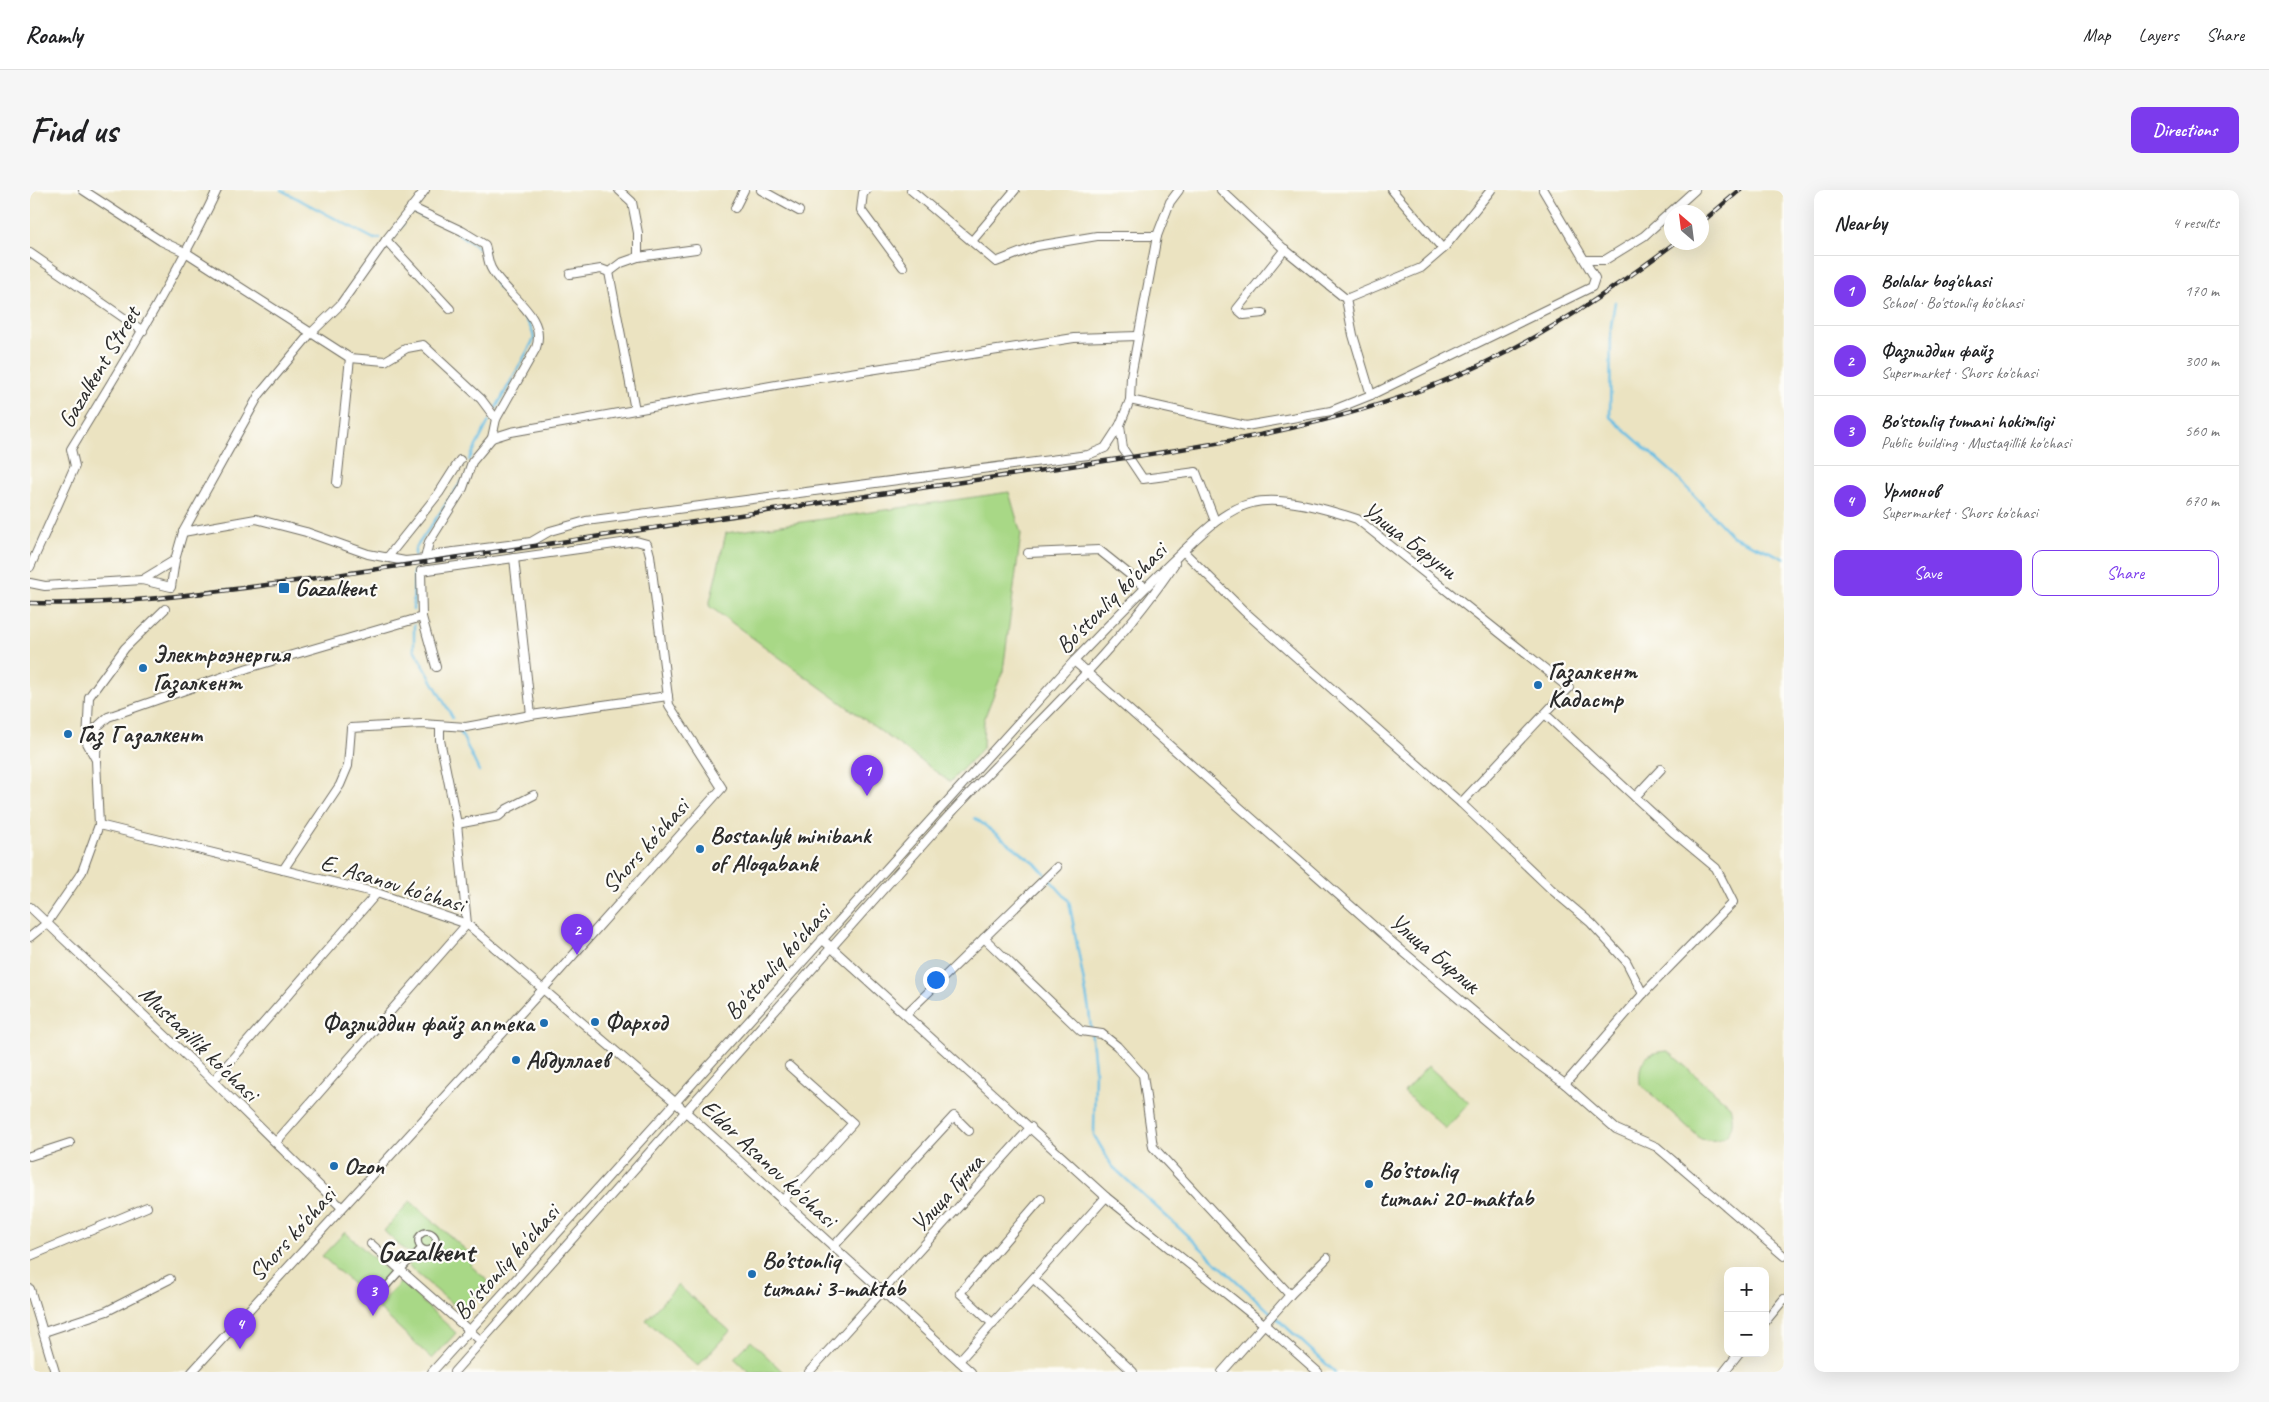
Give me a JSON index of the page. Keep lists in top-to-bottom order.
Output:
{
  "streets": {
    "street": [
      "Gazalkent Street",
      "Улица Беруни",
      "Bo'stonliq ko'chasi",
      "Shors ko'chasi",
      "E. Asanov ko'chasi",
      "Улица Бирлик",
      "Mustaqillik ko'chasi",
      "Eldor Asanov ko'chasi",
      "Улица Гунча"
    ]
  },
  "crossings": [
    ["Улица Беруни", "Bo'stonliq ko'chasi"],
    ["Bo'stonliq ko'chasi", "E. Asanov ko'chasi"],
    ["Bo'stonliq ko'chasi", "Улица Бирлик"],
    ["Bo'stonliq ko'chasi", "Eldor Asanov ko'chasi"],
    ["Shors ko'chasi", "E. Asanov ko'chasi"],
    ["Shors ko'chasi", "Mustaqillik ko'chasi"],
    ["E. Asanov ko'chasi", "Eldor Asanov ko'chasi"],
    ["Eldor Asanov ko'chasi", "Улица Гунча"]
  ],
  "districts": ["Gazalkent"],
  "places": {
    "transit": ["Gazalkent"],
    "other": [
      "Электроэнергия Газалкент",
      "Газалкент Кадастр",
      "Газ Газалкент",
      "Bostanlyk minibank of Aloqabank",
      "Фарход",
      "Фазлиддин файз аптека",
      "Абдуллаев",
      "Ozon",
      "Bo’stonliq tumani 20-maktab",
      "Bo’stonliq tumani 3-maktab"
    ]
  },
  "north": "top left",
  "page": {
    "header": "Roamly",
    "nav": ["Map", "Layers", "Share"],
    "buttons": [
      "Directions",
      ["Save", "Share"]
    ],
    "title": "Find us",
    "heading": ["Nearby", "4 results"],
    "list": [
      {
        "mark": "1",
        "name": "Bolalar bog'chasi",
        "note": "School · Bo'stonliq ko'chasi",
        "value": "170 m"
      },
      {
        "mark": "2",
        "name": "Фазлиддин файз",
        "note": "Supermarket · Shors ko'chasi",
        "value": "300 m"
      },
      {
        "mark": "3",
        "name": "Bo'stonliq tumani hokimligi",
        "note": "Public building · Mustaqillik ko'chasi",
        "value": "560 m"
      },
      {
        "mark": "4",
        "name": "Урмонов",
        "note": "Supermarket · Shors ko'chasi",
        "value": "670 m"
      }
    ],
    "pins": [
      "1",
      "2",
      "3",
      "4"
    ],
    "map_buttons": ["+", "−"]
  }
}
